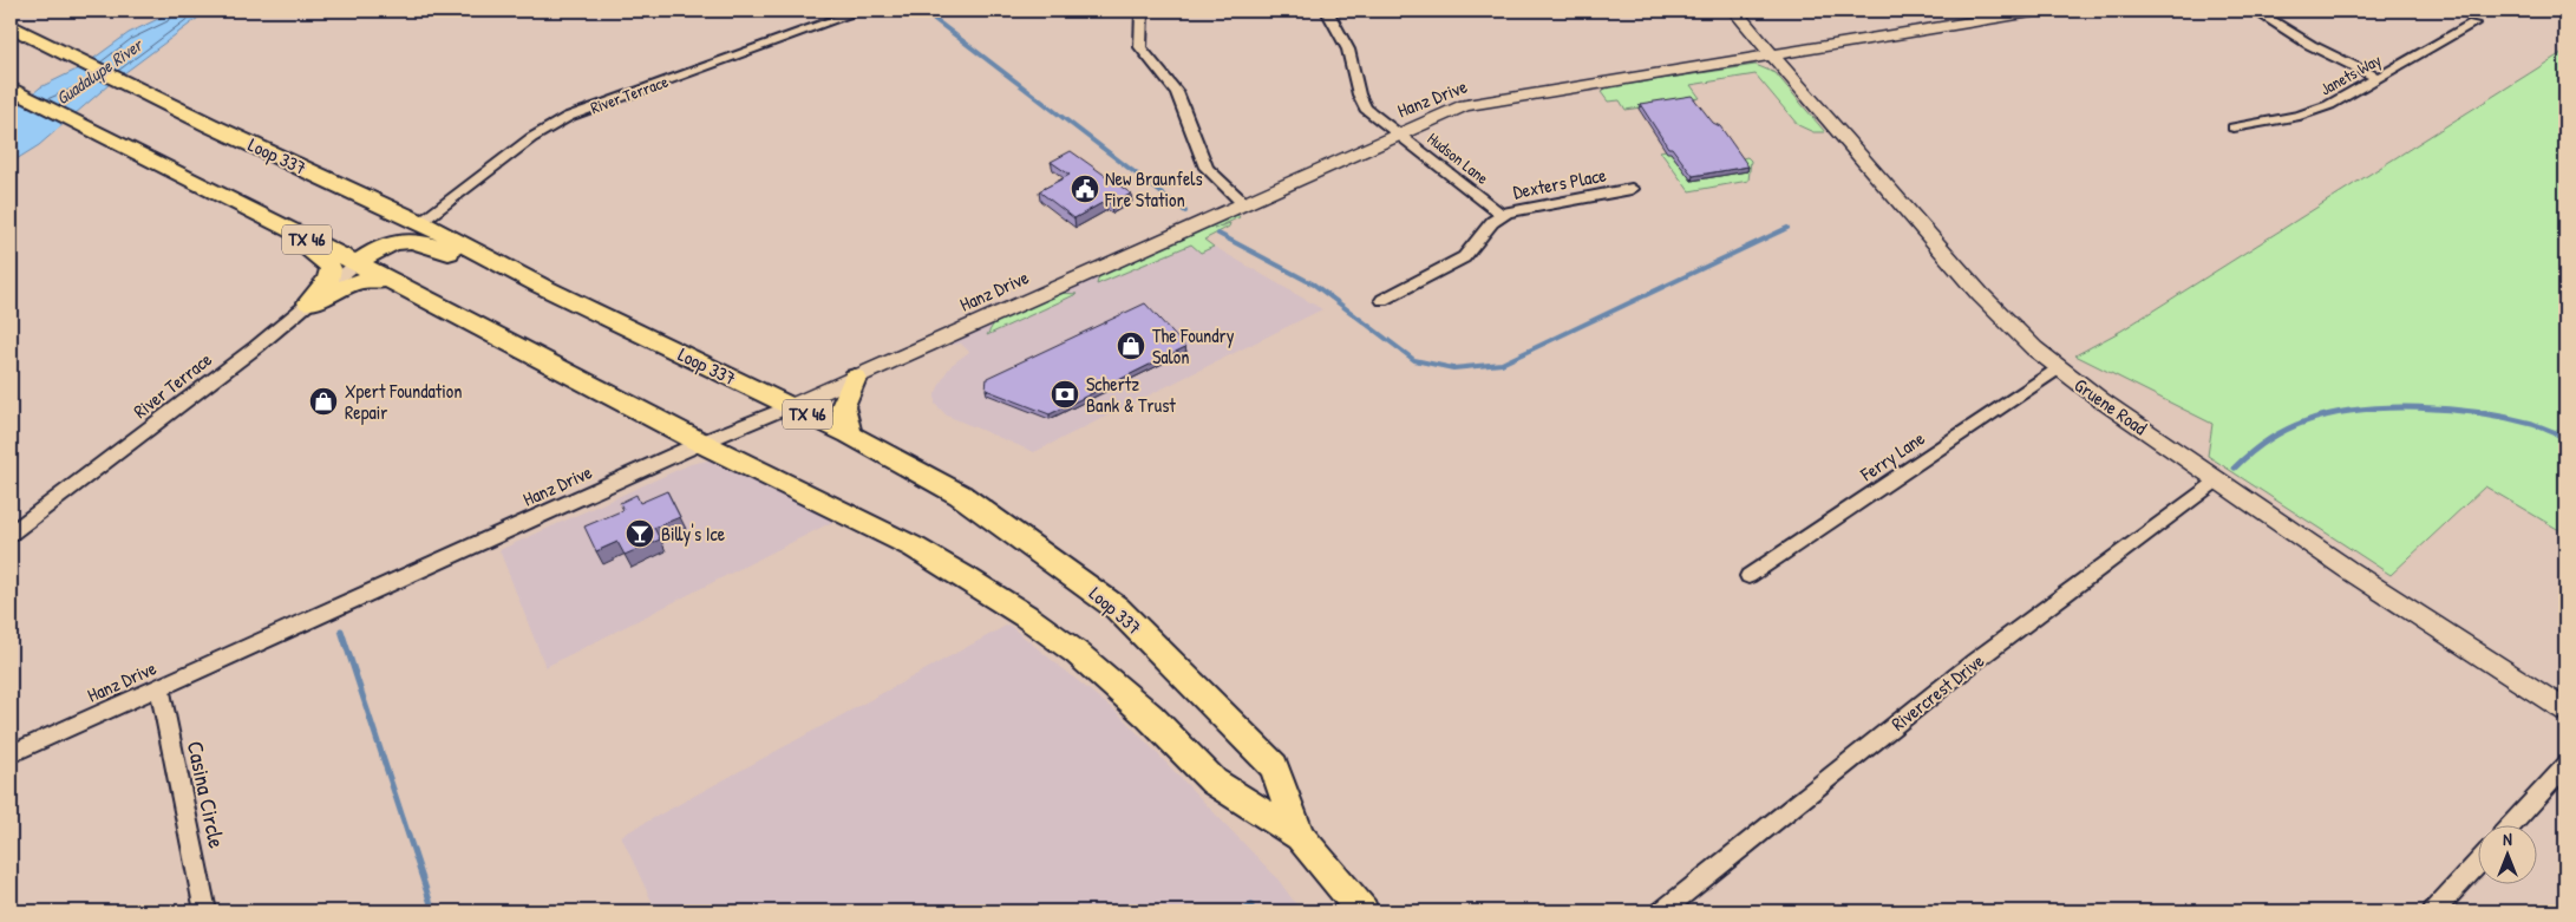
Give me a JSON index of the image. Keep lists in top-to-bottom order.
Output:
{
  "streets": {
    "main road": ["Loop 337", "TX 46"],
    "street": [
      "Janets Way",
      "River Terrace",
      "Hanz Drive",
      "Hudson Lane",
      "Dexters Place",
      "Gruene Road",
      "Ferry Lane",
      "Rivercrest Drive",
      "Casina Circle"
    ]
  },
  "crossings": [
    ["River Terrace", "Loop 337"],
    ["Hanz Drive", "Loop 337"],
    ["Hanz Drive", "Hudson Lane"],
    ["Hanz Drive", "Gruene Road"],
    ["Hanz Drive", "Casina Circle"],
    ["Hudson Lane", "Dexters Place"],
    ["Gruene Road", "Ferry Lane"],
    ["Gruene Road", "Rivercrest Drive"]
  ],
  "water": ["Guadalupe River"],
  "places": {
    "public building": ["New Braunfels Fire Station"],
    "shop": ["The Foundry Salon", "Xpert Foundation Repair"],
    "bank": ["Schertz Bank & Trust"],
    "bar": ["Billy's Ice"]
  },
  "north": "top"
}
